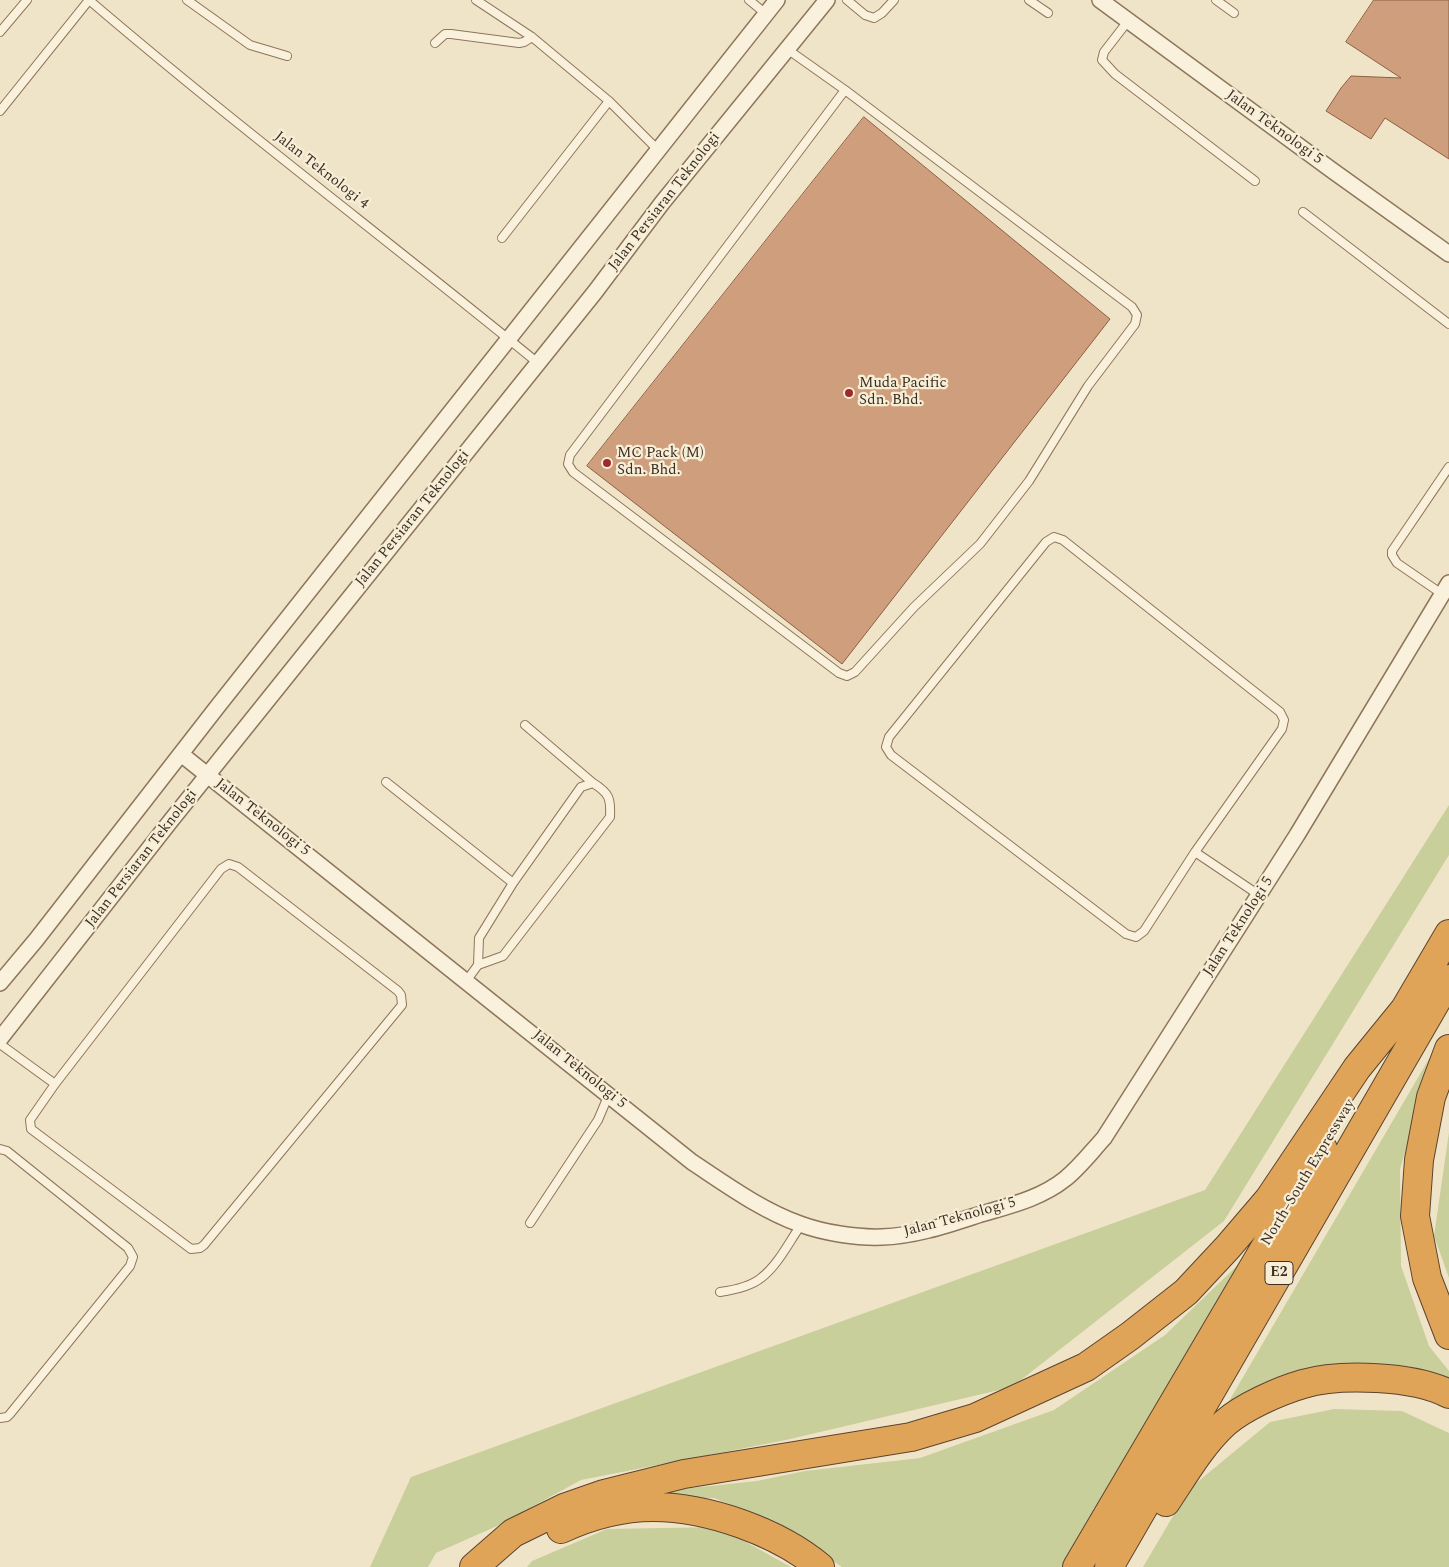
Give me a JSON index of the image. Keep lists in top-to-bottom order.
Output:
{
  "streets": {
    "highway": ["North–South Expressway", "E2"],
    "street": ["Jalan Teknologi 5", "Jalan Persiaran Teknologi"],
    "lane": ["Jalan Teknologi 4"]
  },
  "crossings": [
    ["Jalan Teknologi 5", "Jalan Persiaran Teknologi"],
    ["Jalan Teknologi 4", "Jalan Persiaran Teknologi"]
  ],
  "places": ["Muda Pacific Sdn. Bhd.", "MC Pack (M) Sdn. Bhd."]
}
